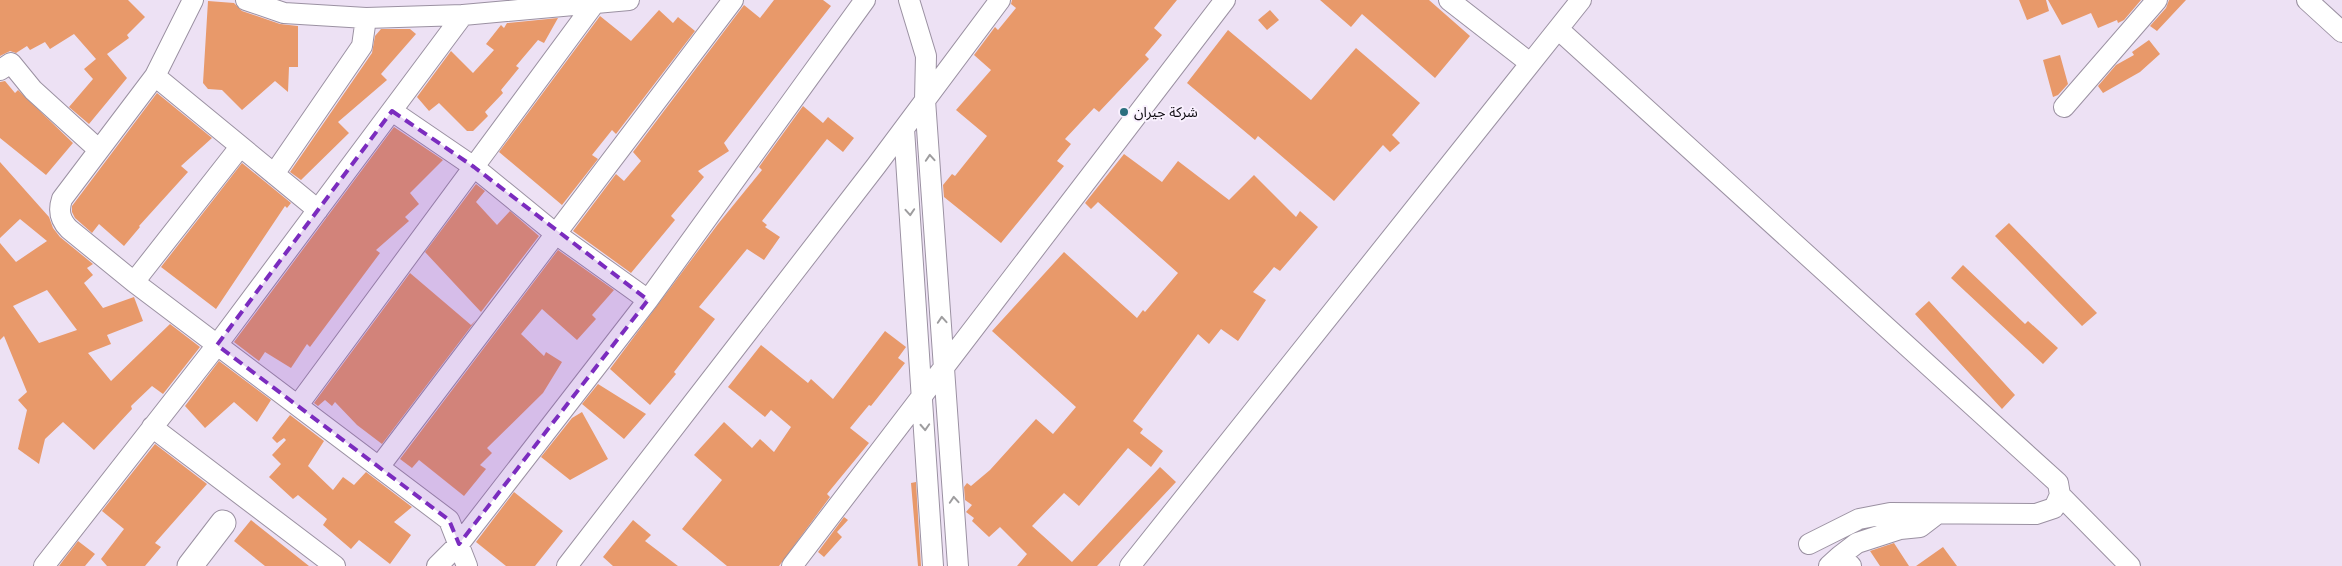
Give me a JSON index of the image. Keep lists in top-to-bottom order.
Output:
{
  "places": ["شركة جيران"]
}
